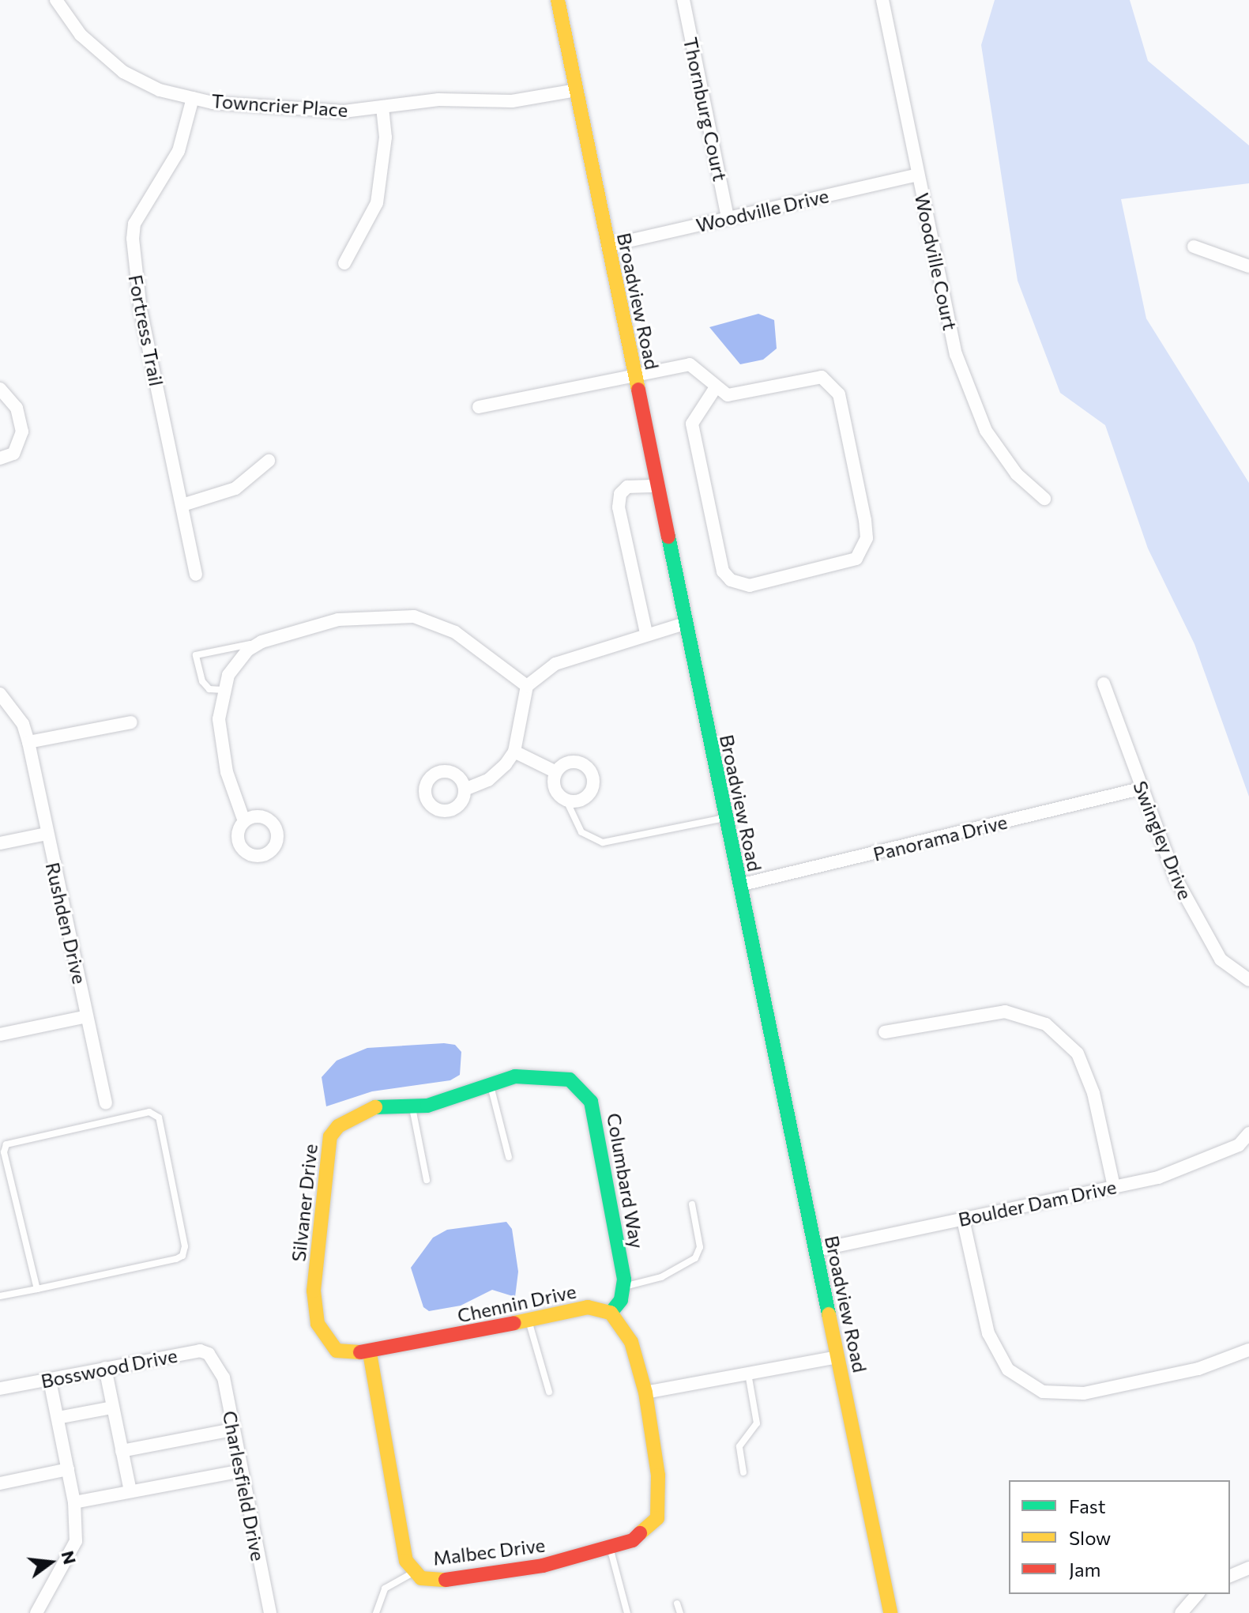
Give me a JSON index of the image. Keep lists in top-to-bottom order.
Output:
{
  "streets": {
    "street": [
      "Towncrier Place",
      "Thornburg Court",
      "Woodville Drive",
      "Woodville Court",
      "Broadview Road",
      "Fortress Trail",
      "Panorama Drive",
      "Swingley Drive",
      "Rushden Drive",
      "Columbard Way",
      "Silvaner Drive",
      "Boulder Dam Drive",
      "Chennin Drive",
      "Bosswood Drive",
      "Charlesfield Drive",
      "Malbec Drive"
    ]
  },
  "crossings": [
    ["Towncrier Place", "Broadview Road"],
    ["Towncrier Place", "Fortress Trail"],
    ["Thornburg Court", "Woodville Drive"],
    ["Woodville Drive", "Woodville Court"],
    ["Woodville Drive", "Broadview Road"],
    ["Broadview Road", "Panorama Drive"],
    ["Broadview Road", "Boulder Dam Drive"],
    ["Panorama Drive", "Swingley Drive"],
    ["Columbard Way", "Silvaner Drive"],
    ["Silvaner Drive", "Chennin Drive"],
    ["Chennin Drive", "Malbec Drive"],
    ["Bosswood Drive", "Charlesfield Drive"]
  ],
  "legend": ["Fast", "Slow", "Jam"],
  "north": "right"
}
